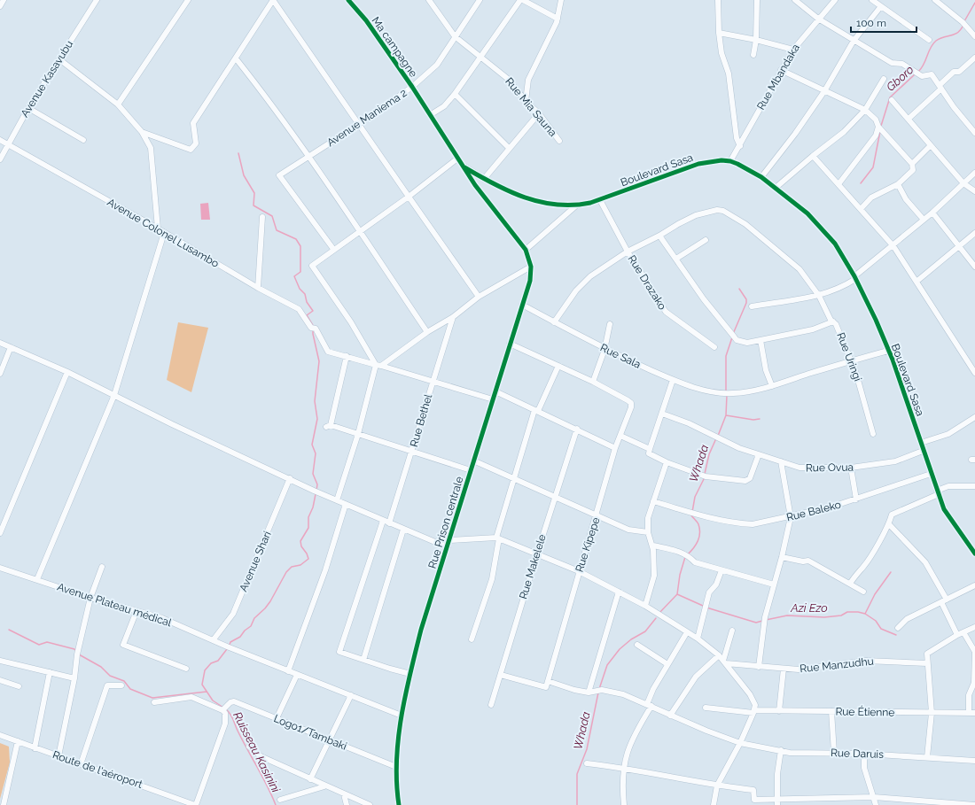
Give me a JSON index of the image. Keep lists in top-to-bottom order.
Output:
{
  "streets": {
    "street": [
      "Ma campagne",
      "Rue Mbandaka",
      "Avenue Kasavubu",
      "Rue Mia Sauna",
      "Avenue Maniema 2",
      "Boulevard Sasa",
      "Avenue Colonel Lusambo",
      "Rue Drazako",
      "Rue Sala",
      "Rue Uringi",
      "Rue Bethel",
      "Rue Ovua",
      "Rue Baleko",
      "Rue Prison centrale",
      "Rue Kipepe",
      "Avenue Shari",
      "Rue Makelele",
      "Avenue Plateau médical",
      "Rue Manzudhu",
      "Rue Étienne",
      "Logo1/Tambaki",
      "Rue Daruis",
      "Route de l'aéroport"
    ]
  },
  "crossings": [
    ["Ma campagne", "Avenue Maniema 2"],
    ["Rue Mbandaka", "Boulevard Sasa"],
    ["Avenue Kasavubu", "Avenue Colonel Lusambo"],
    ["Avenue Maniema 2", "Boulevard Sasa"],
    ["Avenue Maniema 2", "Rue Prison centrale"],
    ["Boulevard Sasa", "Rue Drazako"],
    ["Boulevard Sasa", "Rue Sala"],
    ["Boulevard Sasa", "Rue Ovua"],
    ["Boulevard Sasa", "Rue Baleko"],
    ["Boulevard Sasa", "Rue Prison centrale"],
    ["Avenue Colonel Lusambo", "Rue Bethel"],
    ["Avenue Colonel Lusambo", "Rue Prison centrale"],
    ["Rue Drazako", "Rue Uringi"],
    ["Rue Sala", "Rue Uringi"],
    ["Rue Sala", "Rue Prison centrale"],
    ["Rue Prison centrale", "Avenue Plateau médical"],
    ["Rue Prison centrale", "Logo1/Tambaki"],
    ["Rue Kipepe", "Rue Makelele"],
    ["Avenue Shari", "Avenue Plateau médical"]
  ],
  "water": [
    "Gboro",
    "Whada",
    "Azi Ezo",
    "Ruisseau Kasinini"
  ],
  "scale_bar": "100 m"
}
